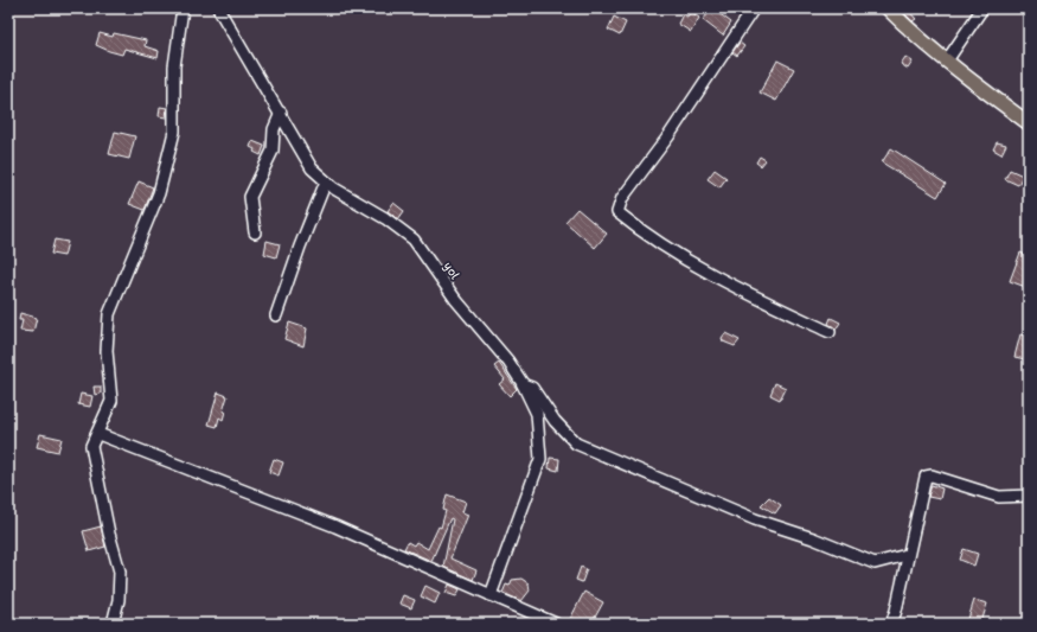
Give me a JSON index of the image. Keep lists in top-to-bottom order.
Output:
{
  "streets": {
    "street": ["yol"]
  }
}
